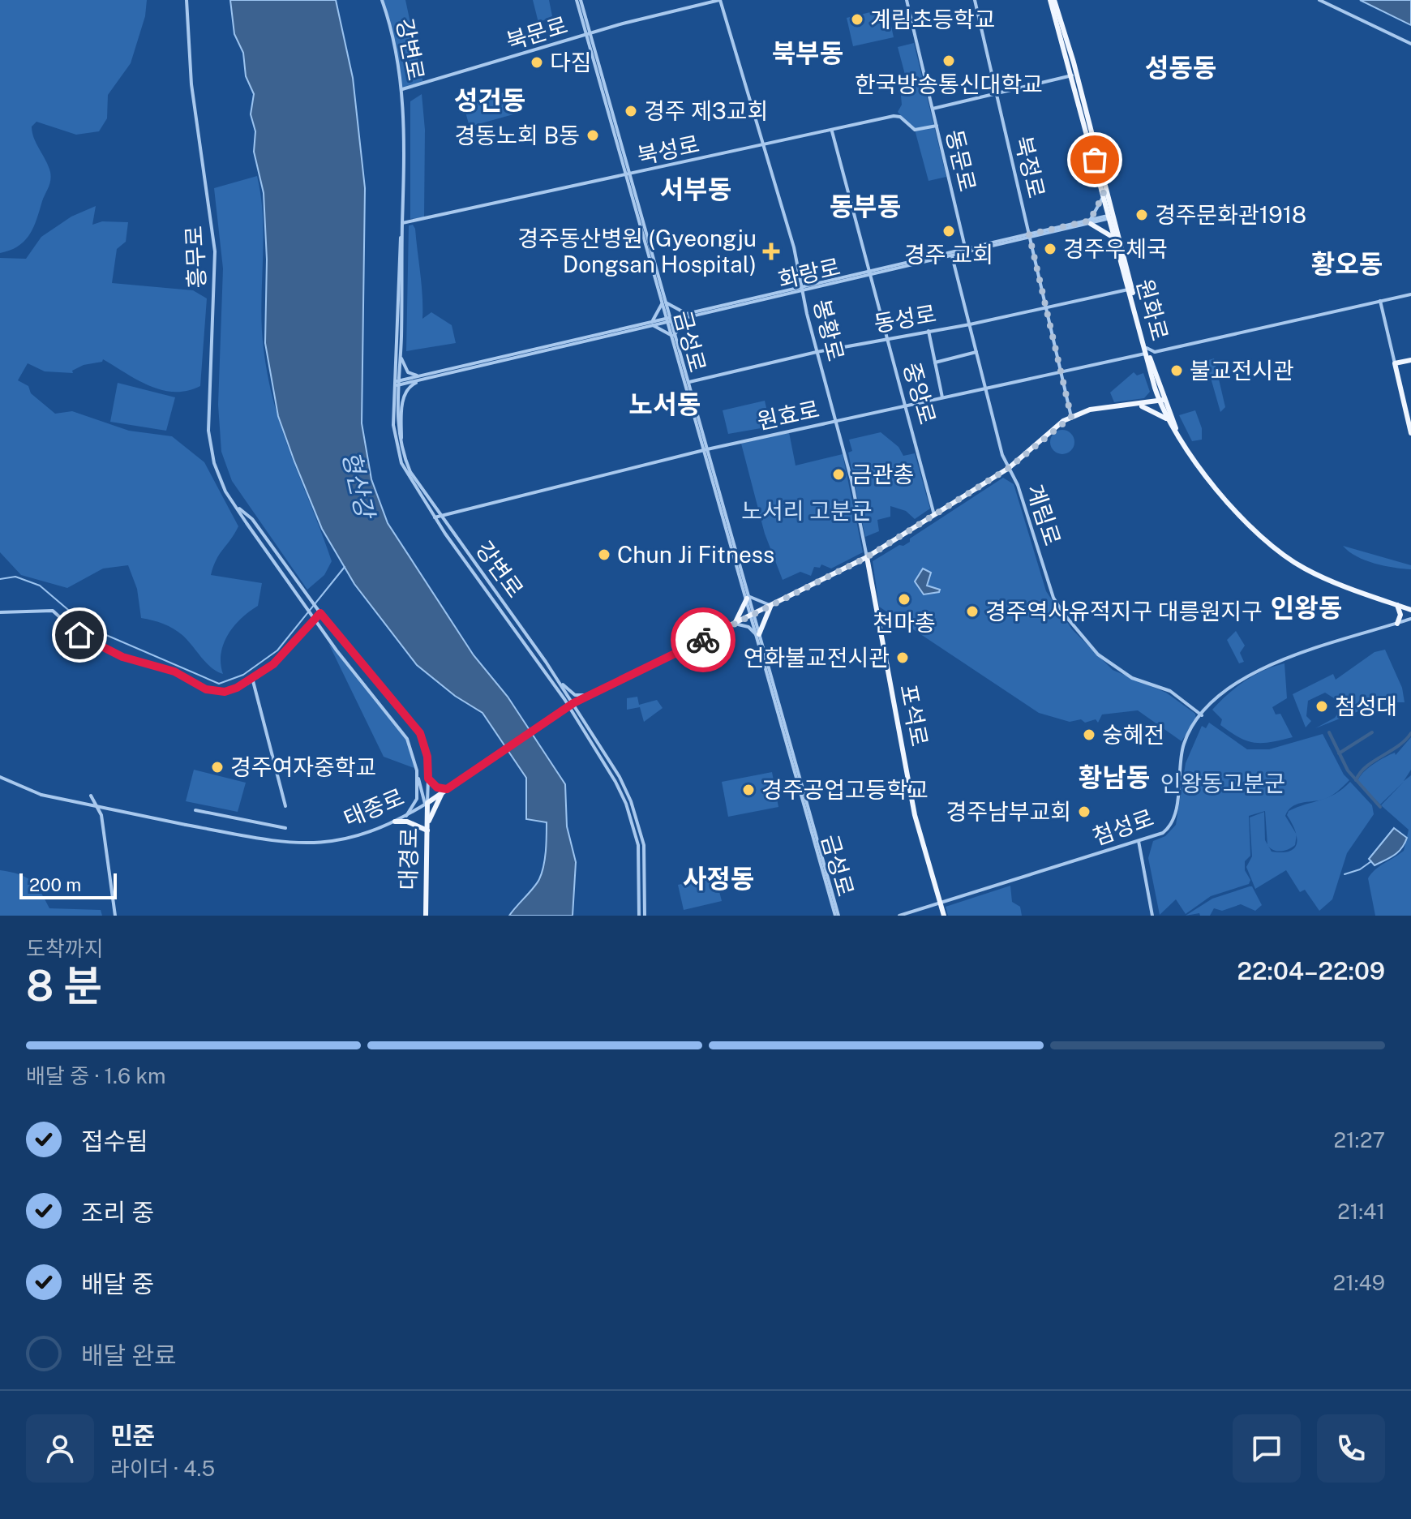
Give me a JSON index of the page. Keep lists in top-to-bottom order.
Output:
{
  "streets": {
    "main road": [
      "원화로",
      "포석로",
      "태종로",
      "대경로"
    ],
    "street": [
      "북문로",
      "강변로",
      "북성로",
      "동문로",
      "북정로",
      "흥무로",
      "화랑로",
      "동성로",
      "봉황로",
      "금성로",
      "중앙로",
      "원효로",
      "계림로",
      "첨성로"
    ]
  },
  "crossings": [
    ["북문로", "강변로"],
    ["북문로", "봉황로"],
    ["북문로", "금성로"],
    ["강변로", "북성로"],
    ["강변로", "화랑로"],
    ["강변로", "원효로"],
    ["강변로", "태종로"],
    ["북성로", "동문로"],
    ["북성로", "봉황로"],
    ["북성로", "금성로"],
    ["북성로", "중앙로"],
    ["동문로", "화랑로"],
    ["북정로", "화랑로"],
    ["북정로", "동성로"],
    ["북정로", "원효로"],
    ["북정로", "태종로"],
    ["흥무로", "태종로"],
    ["흥무로", "대경로"],
    ["화랑로", "원화로"],
    ["화랑로", "봉황로"],
    ["화랑로", "금성로"],
    ["화랑로", "중앙로"],
    ["화랑로", "계림로"],
    ["원화로", "동성로"],
    ["원화로", "원효로"],
    ["원화로", "태종로"],
    ["동성로", "봉황로"],
    ["동성로", "금성로"],
    ["동성로", "중앙로"],
    ["동성로", "계림로"],
    ["봉황로", "원효로"],
    ["봉황로", "포석로"],
    ["봉황로", "태종로"],
    ["금성로", "원효로"],
    ["금성로", "태종로"],
    ["중앙로", "원효로"],
    ["중앙로", "태종로"],
    ["원효로", "계림로"],
    ["계림로", "태종로"],
    ["계림로", "첨성로"],
    ["포석로", "태종로"],
    ["포석로", "첨성로"],
    ["태종로", "대경로"]
  ],
  "districts": [
    "북부동",
    "성동동",
    "성건동",
    "서부동",
    "동부동",
    "황오동",
    "노서동",
    "인왕동",
    "황남동",
    "사정동"
  ],
  "water": ["형산강"],
  "parks": ["노서리 고분군", "인왕동고분군"],
  "places": {
    "other": [
      "계림초등학교",
      "한국방송통신대학교",
      "다짐",
      "경주 제3교회",
      "경동노회 B동",
      "경주문화관1918",
      "경주 교회",
      "경주우체국",
      "불교전시관",
      "금관총",
      "Chun Ji Fitness",
      "천마총",
      "경주역사유적지구 대릉원지구",
      "연화불교전시관",
      "첨성대",
      "숭혜전",
      "경주여자중학교",
      "경주공업고등학교",
      "경주남부교회"
    ],
    "health": ["경주동산병원 (Gyeongju Dongsan Hospital)"]
  },
  "scale_bar": "200 m",
  "page": {
    "scale": "200 m",
    "heading": ["8 분", "도착까지", "22:04–22:09"],
    "panel": ["민준", "라이더 · 4.5"],
    "bar": "배달 중 · 1.6 km",
    "list": [
      ["접수됨", "21:27"],
      ["조리 중", "21:41"],
      ["배달 중", "21:49"],
      "배달 완료"
    ]
  }
}
